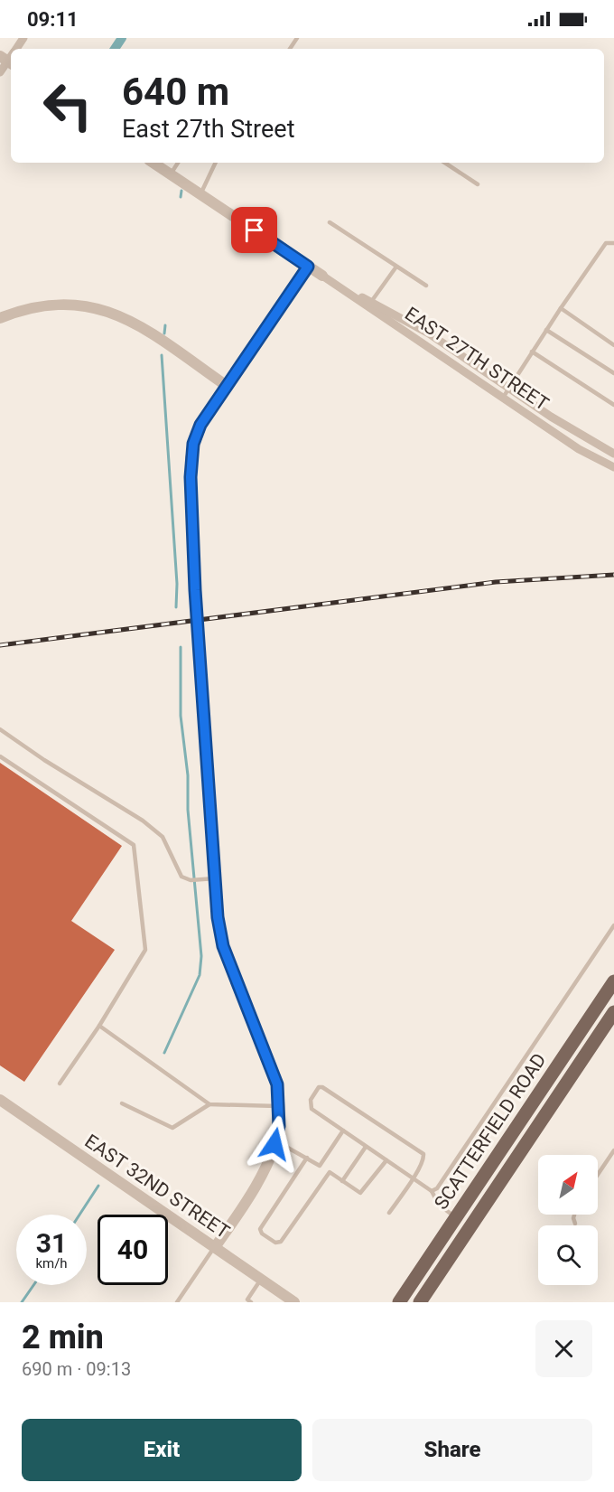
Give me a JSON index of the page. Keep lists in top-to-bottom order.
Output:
{
  "streets": {
    "main road": ["SCATTERFIELD ROAD"],
    "street": ["EAST 27TH STREET", "EAST 32ND STREET"]
  },
  "north": "top right",
  "page": {
    "status": "09:11",
    "turn": ["640 m", "East 27th Street"],
    "speed": "31 km/h",
    "limit": "40",
    "heading": ["2 min", "690 m · 09:13"],
    "buttons": ["Exit", "Share"]
  }
}
